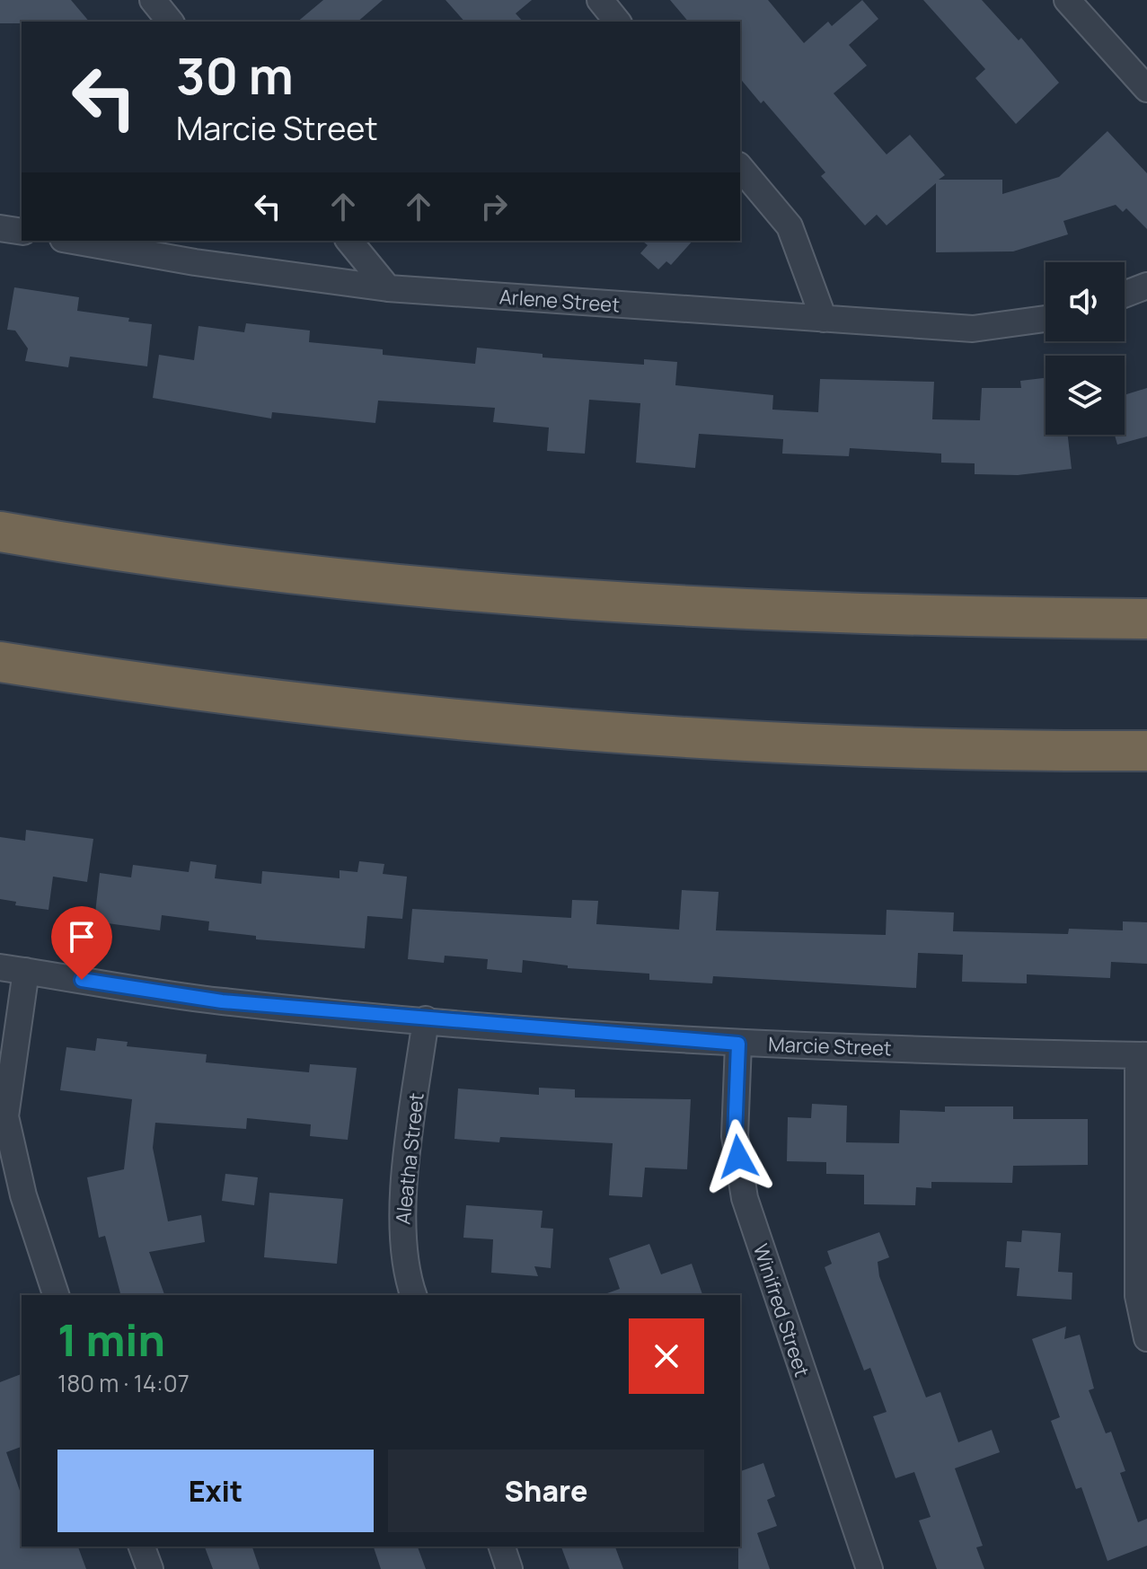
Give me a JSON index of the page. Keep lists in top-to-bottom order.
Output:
{
  "streets": {
    "street": [
      "Arlene Street",
      "Marcie Street",
      "Aleatha Street",
      "Winifred Street"
    ]
  },
  "crossings": [
    ["Marcie Street", "Aleatha Street"],
    ["Marcie Street", "Winifred Street"]
  ],
  "page": {
    "turn": ["30 m", "Marcie Street"],
    "heading": ["1 min", "180 m · 14:07"],
    "buttons": ["Exit", "Share"]
  }
}
